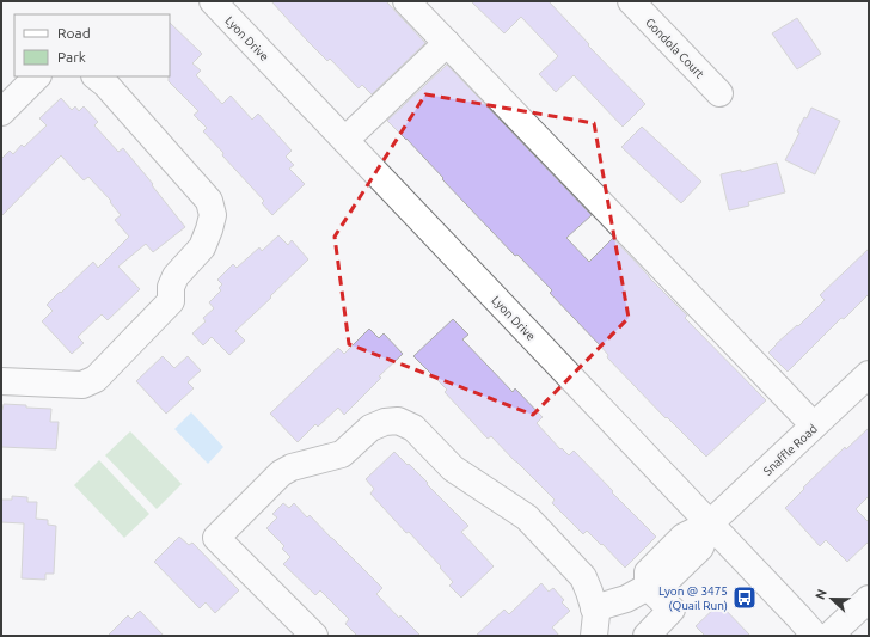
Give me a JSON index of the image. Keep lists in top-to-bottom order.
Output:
{
  "streets": {
    "street": ["Lyon Drive", "Gondola Court", "Snaffle Road"]
  },
  "crossings": [
    ["Lyon Drive", "Snaffle Road"]
  ],
  "places": {
    "bus stop": ["Lyon @ 3475 (Quail Run)"]
  },
  "legend": ["Road", "Park"],
  "north": "left"
}
